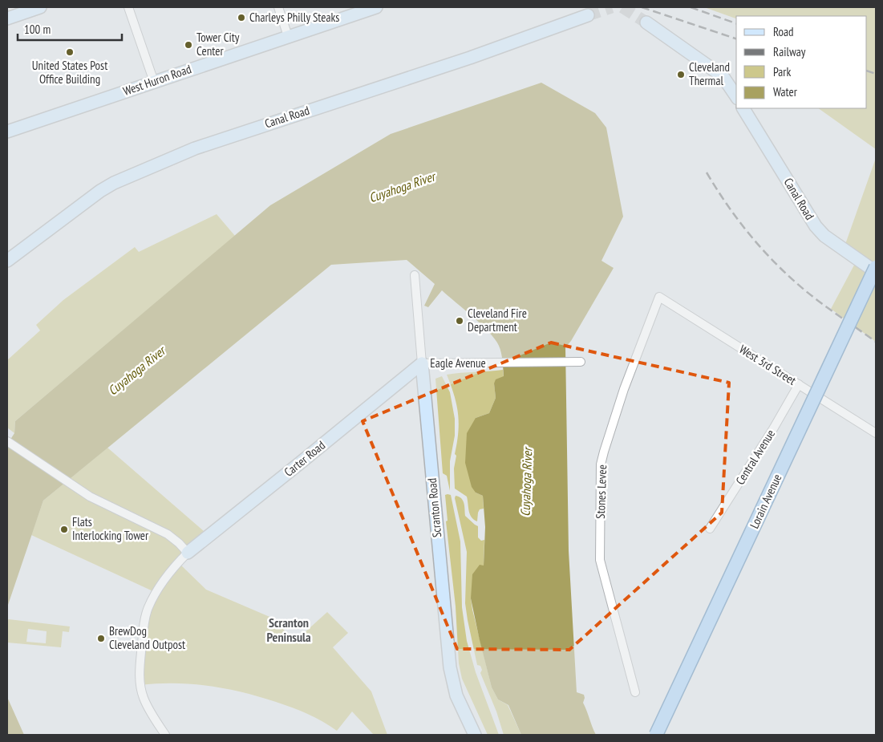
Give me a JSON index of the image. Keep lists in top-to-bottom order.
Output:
{
  "streets": {
    "main road": ["Lorain Avenue"],
    "street": [
      "West Huron Road",
      "Canal Road",
      "Eagle Avenue",
      "West 3rd Street",
      "Central Avenue",
      "Carter Road",
      "Stones Levee",
      "Scranton Road"
    ]
  },
  "crossings": [
    ["Eagle Avenue", "Carter Road"],
    ["Eagle Avenue", "Scranton Road"],
    ["West 3rd Street", "Central Avenue"],
    ["West 3rd Street", "Stones Levee"],
    ["Carter Road", "Scranton Road"]
  ],
  "districts": ["Scranton Peninsula"],
  "water": ["Cuyahoga River"],
  "places": [
    "Charleys Philly Steaks",
    "Tower City Center",
    "United States Post Office Building",
    "Cleveland Thermal",
    "Cleveland Fire Department",
    "Flats Interlocking Tower",
    "BrewDog Cleveland Outpost"
  ],
  "legend": [
    "Road",
    "Railway",
    "Park",
    "Water"
  ],
  "scale_bar": "100 m"
}
